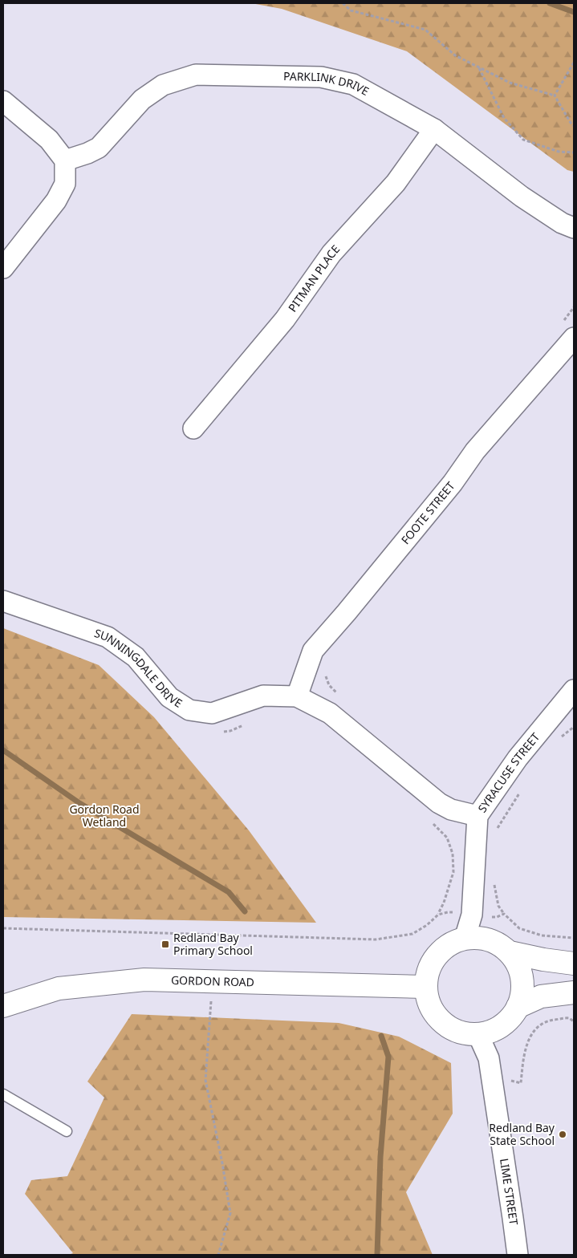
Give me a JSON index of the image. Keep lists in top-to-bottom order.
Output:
{
  "streets": {
    "street": [
      "PARKLINK DRIVE",
      "PITMAN PLACE",
      "FOOTE STREET",
      "SUNNINGDALE DRIVE",
      "SYRACUSE STREET",
      "GORDON ROAD",
      "LIME STREET"
    ]
  },
  "crossings": [
    ["PARKLINK DRIVE", "PITMAN PLACE"],
    ["FOOTE STREET", "SUNNINGDALE DRIVE"],
    ["SUNNINGDALE DRIVE", "SYRACUSE STREET"],
    ["SYRACUSE STREET", "GORDON ROAD"],
    ["SYRACUSE STREET", "LIME STREET"],
    ["GORDON ROAD", "LIME STREET"]
  ],
  "parks": ["Gordon Road Wetland"],
  "places": {
    "transit": ["Redland Bay Primary School"],
    "other": ["Redland Bay State School"]
  }
}
